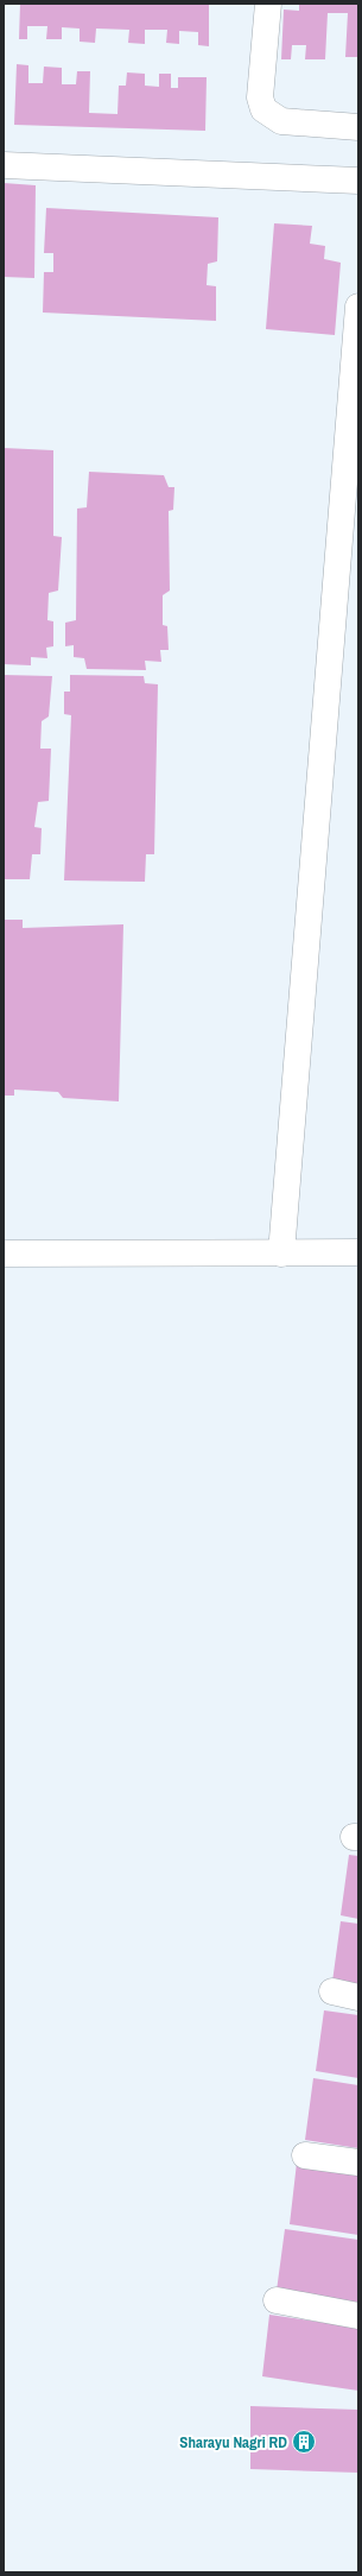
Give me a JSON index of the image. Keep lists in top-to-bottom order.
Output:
{
  "places": {
    "building": ["Sharayu Nagri RD"]
  }
}
